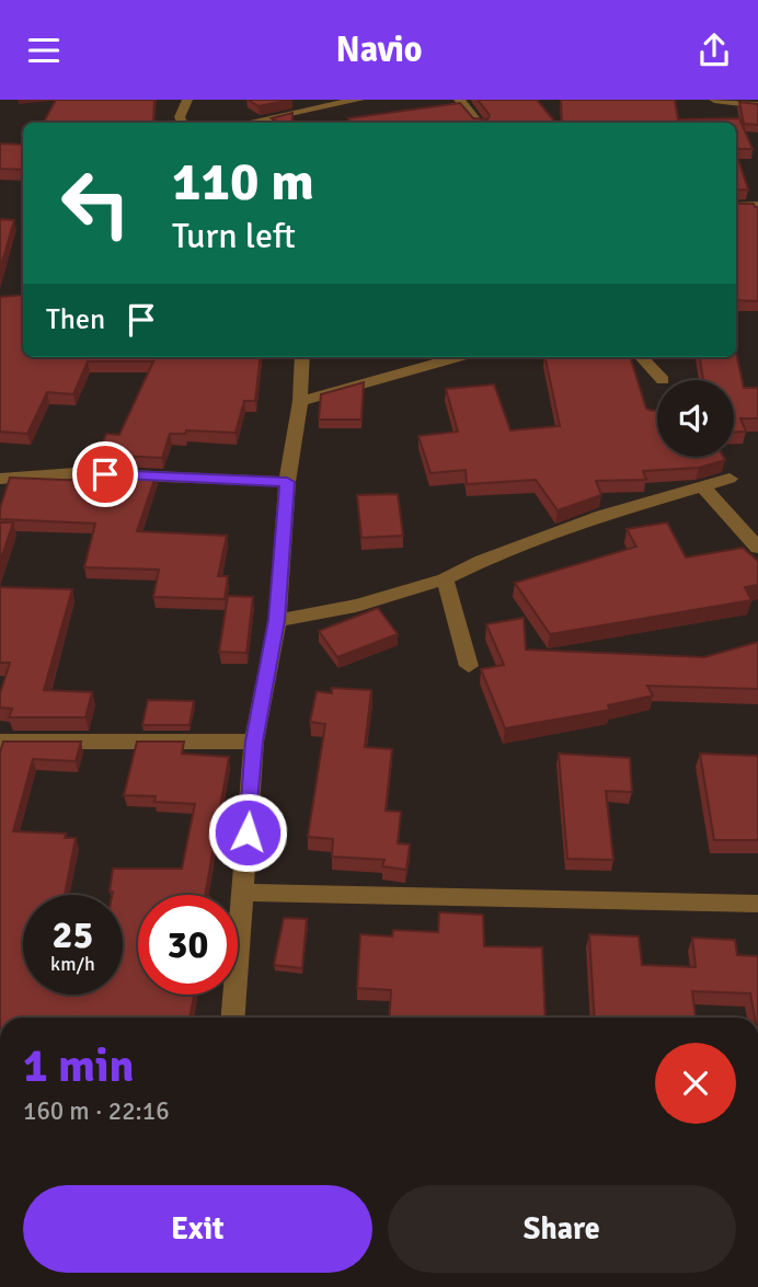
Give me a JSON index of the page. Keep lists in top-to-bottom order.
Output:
{
  "page": {
    "header": "Navio",
    "turn": ["110 m", "Turn left"],
    "then": "Then",
    "speed": "25 km/h",
    "limit": "30",
    "heading": ["1 min", "160 m · 22:16"],
    "buttons": ["Exit", "Share"]
  }
}
